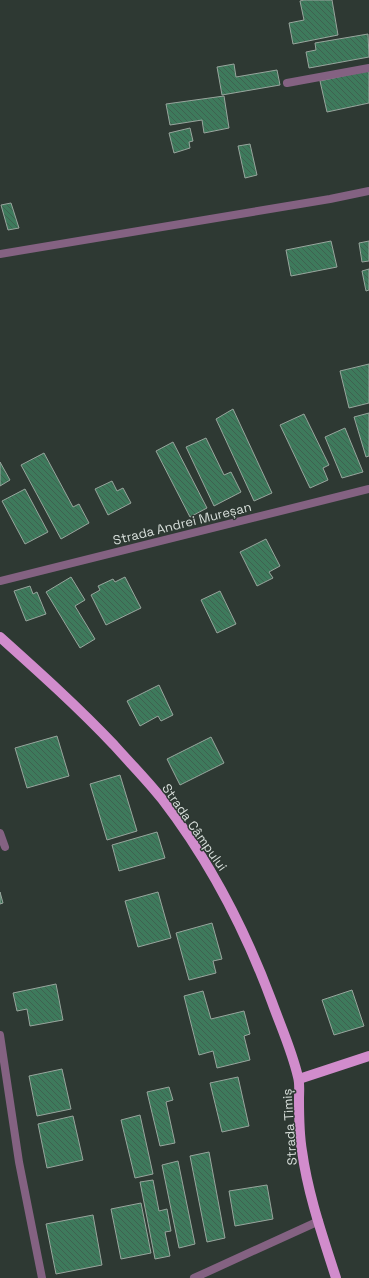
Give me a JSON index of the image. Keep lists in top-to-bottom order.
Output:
{
  "streets": {
    "main road": ["Strada Câmpului", "Strada Timiș"],
    "street": ["Strada Andrei Mureșan"]
  },
  "crossings": [
    ["Strada Câmpului", "Strada Timiș"]
  ]
}
